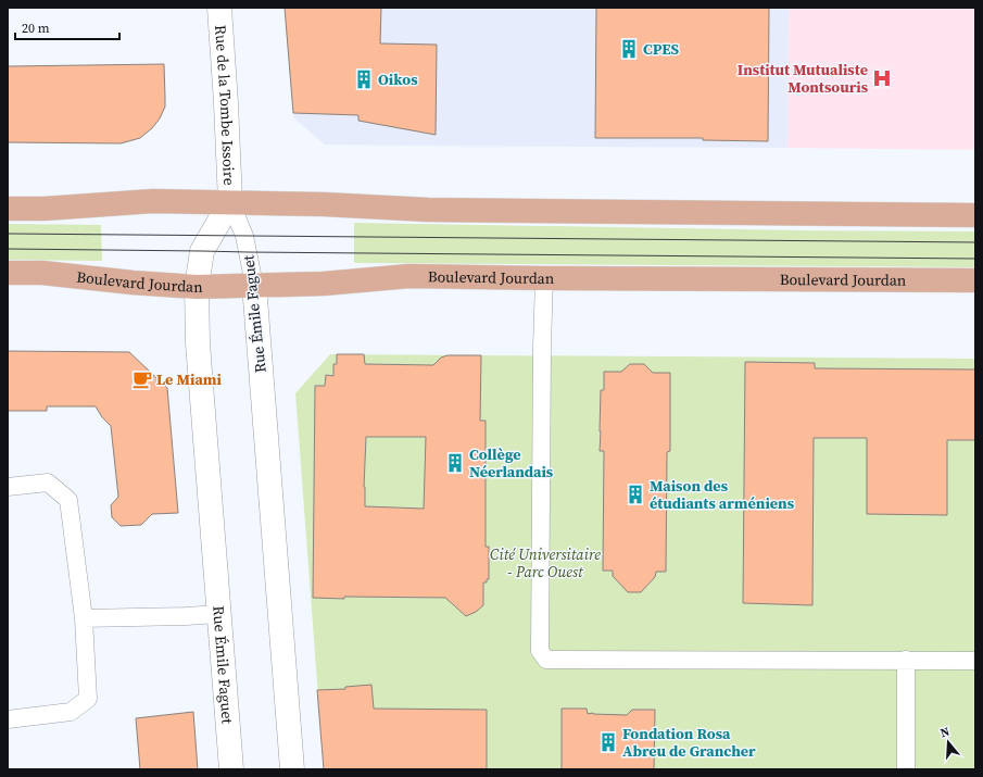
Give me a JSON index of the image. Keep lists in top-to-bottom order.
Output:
{
  "streets": {
    "main road": ["Boulevard Jourdan"],
    "street": ["Rue de la Tombe Issoire", "Rue Émile Faguet"]
  },
  "crossings": [
    ["Rue de la Tombe Issoire", "Rue Émile Faguet"],
    ["Boulevard Jourdan", "Rue Émile Faguet"]
  ],
  "parks": ["Cité Universitaire - Parc Ouest"],
  "places": {
    "building": [
      "CPES",
      "Oikos",
      "Collège Néerlandais",
      "Maison des étudiants arméniens",
      "Fondation Rosa Abreu de Grancher"
    ],
    "hospital": ["Institut Mutualiste Montsouris"],
    "cafe": ["Le Miami"]
  },
  "scale_bar": "20 m",
  "north": "top"
}
